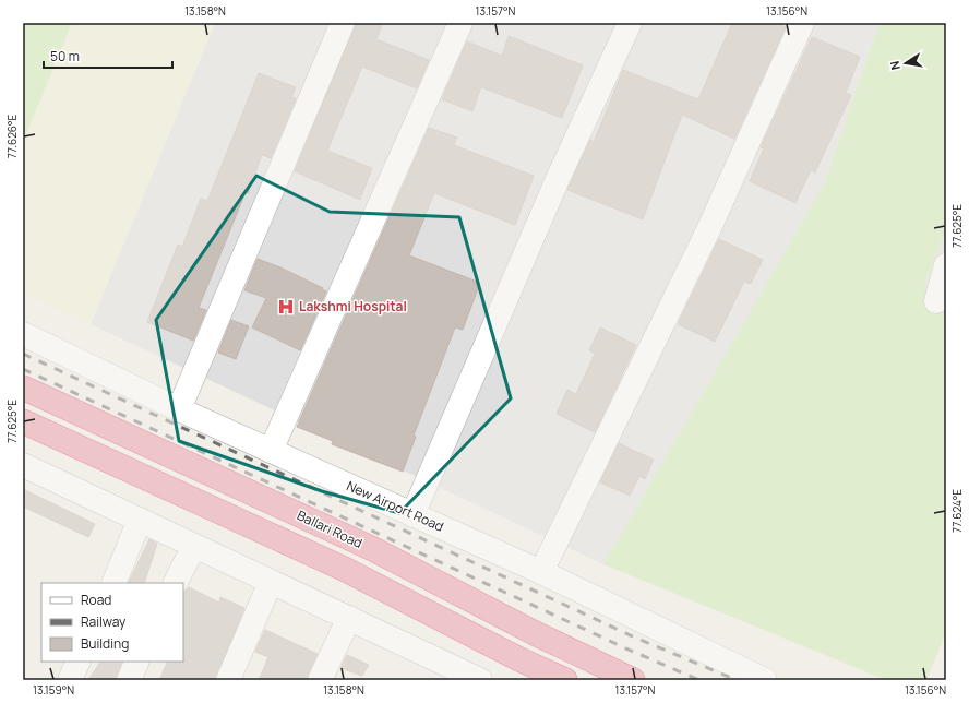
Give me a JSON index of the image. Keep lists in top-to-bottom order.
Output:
{
  "streets": {
    "highway": ["Ballari Road"],
    "street": ["New Airport Road"]
  },
  "places": {
    "hospital": ["Lakshmi Hospital"]
  },
  "legend": ["Road", "Railway", "Building"],
  "scale_bar": "50 m",
  "north": "left",
  "coordinates": [
    "13.158°N",
    "13.157°N",
    "13.156°N",
    "77.626°E",
    "77.625°E",
    "77.624°E",
    "13.159°N"
  ]
}
